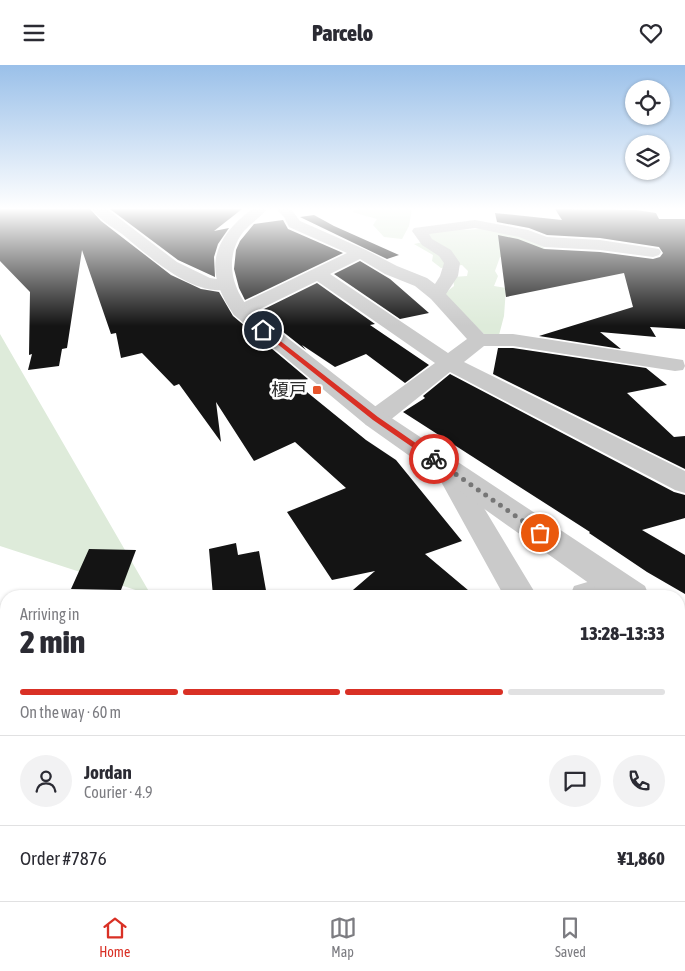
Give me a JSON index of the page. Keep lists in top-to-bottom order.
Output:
{
  "places": {
    "transit": ["榎戸"]
  },
  "page": {
    "header": "Parcelo",
    "heading": ["2 min", "Arriving in", "13:28–13:33"],
    "panel": [
      "Jordan",
      "Courier · 4.9",
      "Order #7876",
      "¥1,860"
    ],
    "bar": "On the way · 60 m",
    "tabs": ["Home", "Map", "Saved"]
  }
}
